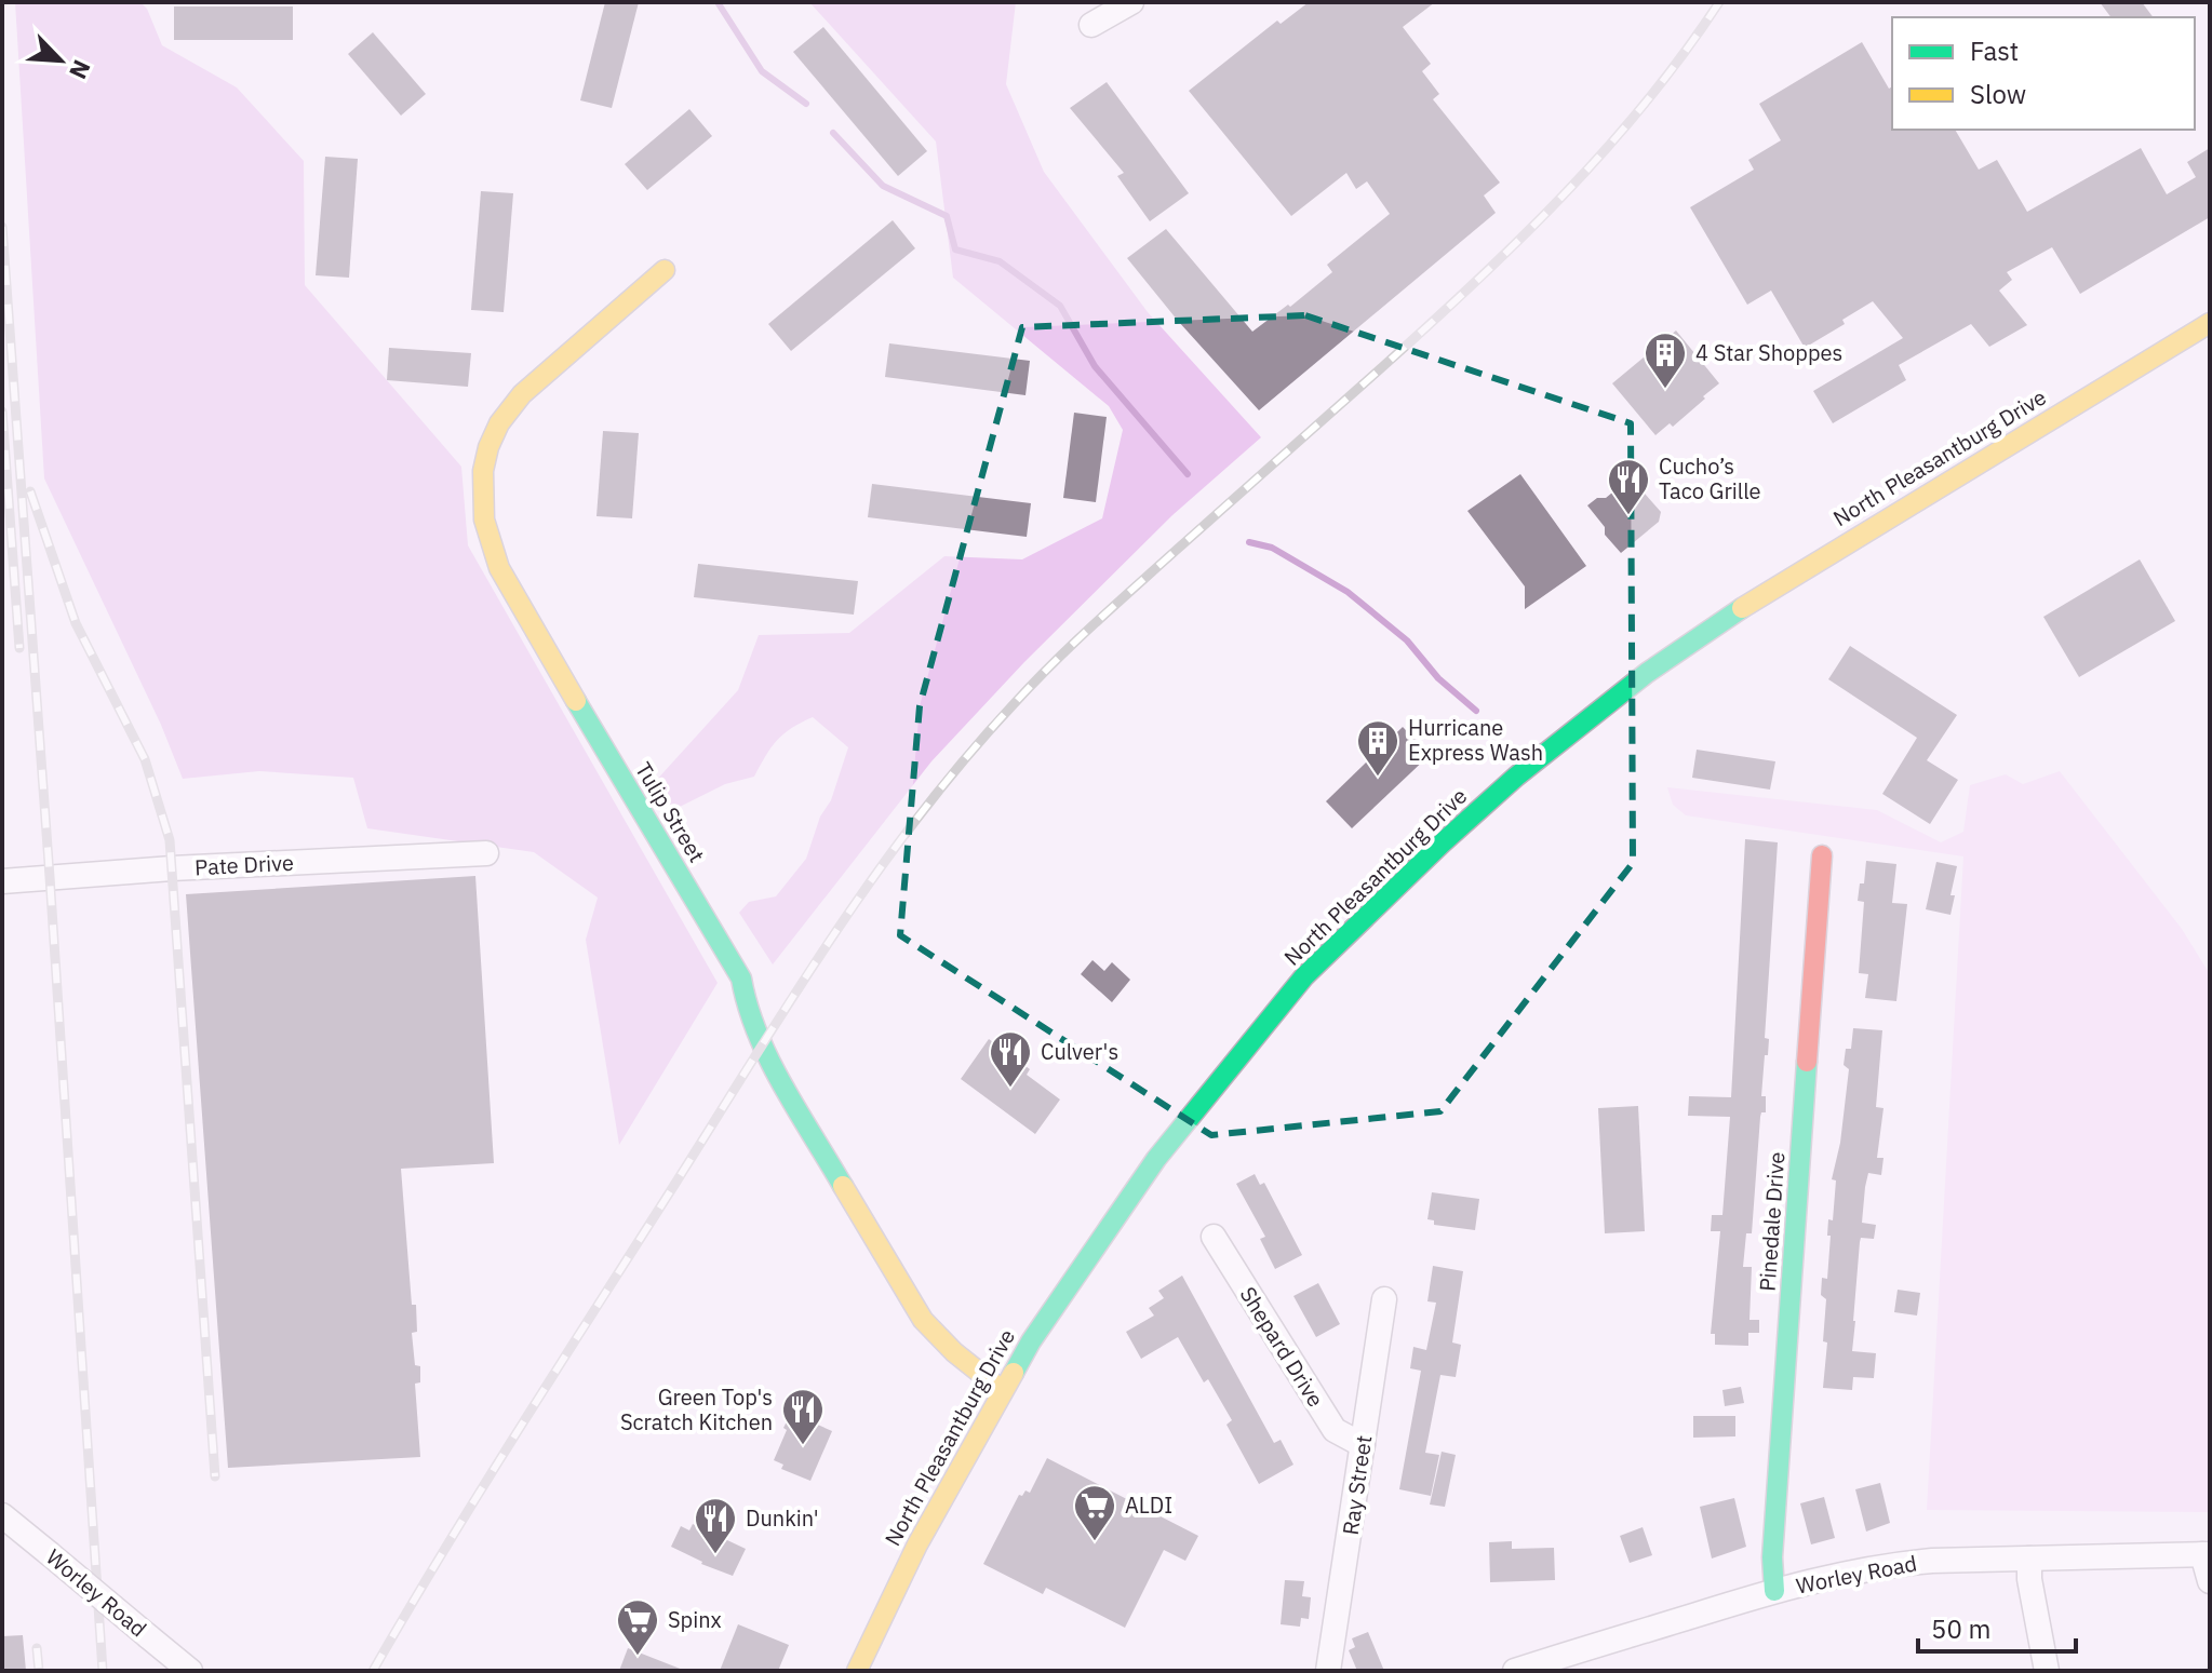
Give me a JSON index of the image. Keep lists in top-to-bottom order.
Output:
{
  "streets": {
    "street": [
      "North Pleasantburg Drive",
      "Tulip Street",
      "Pate Drive",
      "Pinedale Drive",
      "Shepard Drive",
      "Ray Street",
      "Worley Road"
    ]
  },
  "crossings": [
    ["North Pleasantburg Drive", "Tulip Street"],
    ["Pinedale Drive", "Worley Road"],
    ["Shepard Drive", "Ray Street"]
  ],
  "places": {
    "building": ["4 Star Shoppes", "Hurricane Express Wash"],
    "restaurant": [
      "Cucho’s Taco Grille",
      "Culver's",
      "Green Top's Scratch Kitchen",
      "Dunkin'"
    ],
    "supermarket": ["ALDI", "Spinx"]
  },
  "legend": ["Fast", "Slow"],
  "scale_bar": "50 m",
  "north": "bottom right"
}
